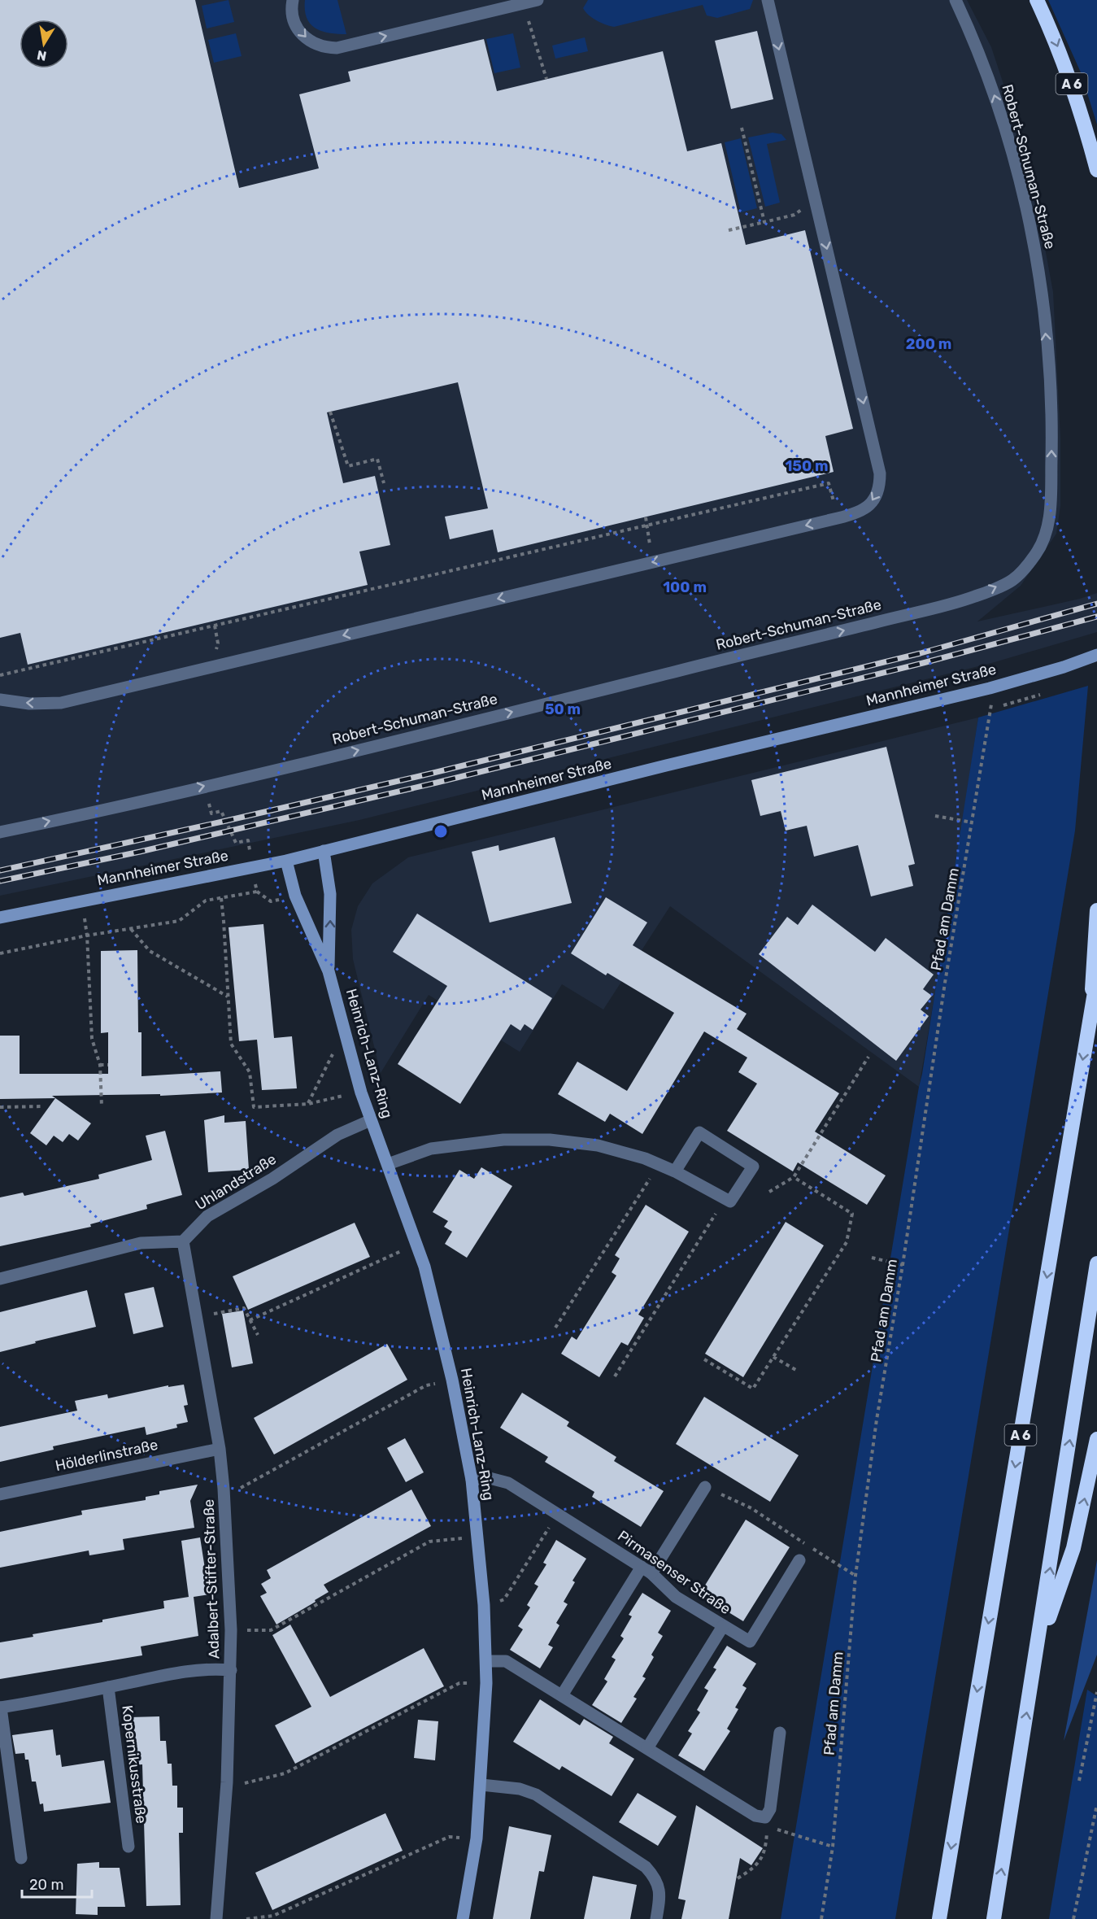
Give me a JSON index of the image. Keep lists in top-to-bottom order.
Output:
{
  "streets": {
    "highway": ["A 6"],
    "street": [
      "Robert-Schuman-Straße",
      "Mannheimer Straße",
      "Heinrich-Lanz-Ring",
      "Uhlandstraße",
      "Hölderlinstraße",
      "Pirmasenser Straße",
      "Adalbert-Stifter-Straße",
      "Kopernikusstraße"
    ],
    "path": ["Pfad am Damm"]
  },
  "crossings": [
    ["Mannheimer Straße", "Heinrich-Lanz-Ring"],
    ["Heinrich-Lanz-Ring", "Uhlandstraße"],
    ["Heinrich-Lanz-Ring", "Pirmasenser Straße"],
    ["Uhlandstraße", "Adalbert-Stifter-Straße"],
    ["Hölderlinstraße", "Adalbert-Stifter-Straße"],
    ["Adalbert-Stifter-Straße", "Kopernikusstraße"]
  ],
  "scale_bar": "20 m",
  "north": "bottom",
  "rings": [
    "200 m",
    "150 m",
    "100 m",
    "50 m"
  ]
}
